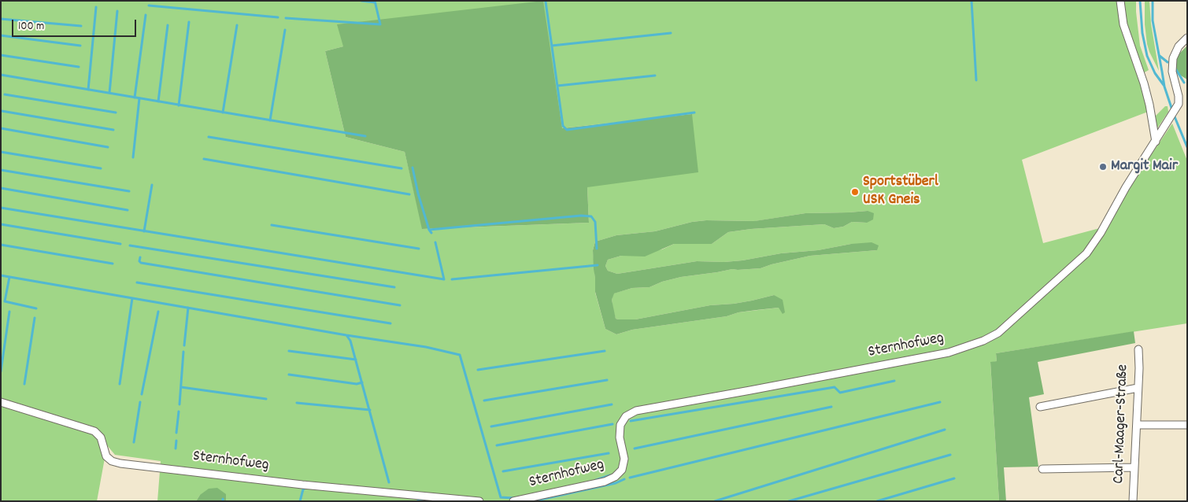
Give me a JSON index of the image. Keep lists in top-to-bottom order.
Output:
{
  "streets": {
    "street": ["Sternhofweg", "Carl-Maager-Straße"]
  },
  "places": ["Margit Mair", "Sportstüberl USK Gneis"],
  "scale_bar": "100 m"
}
